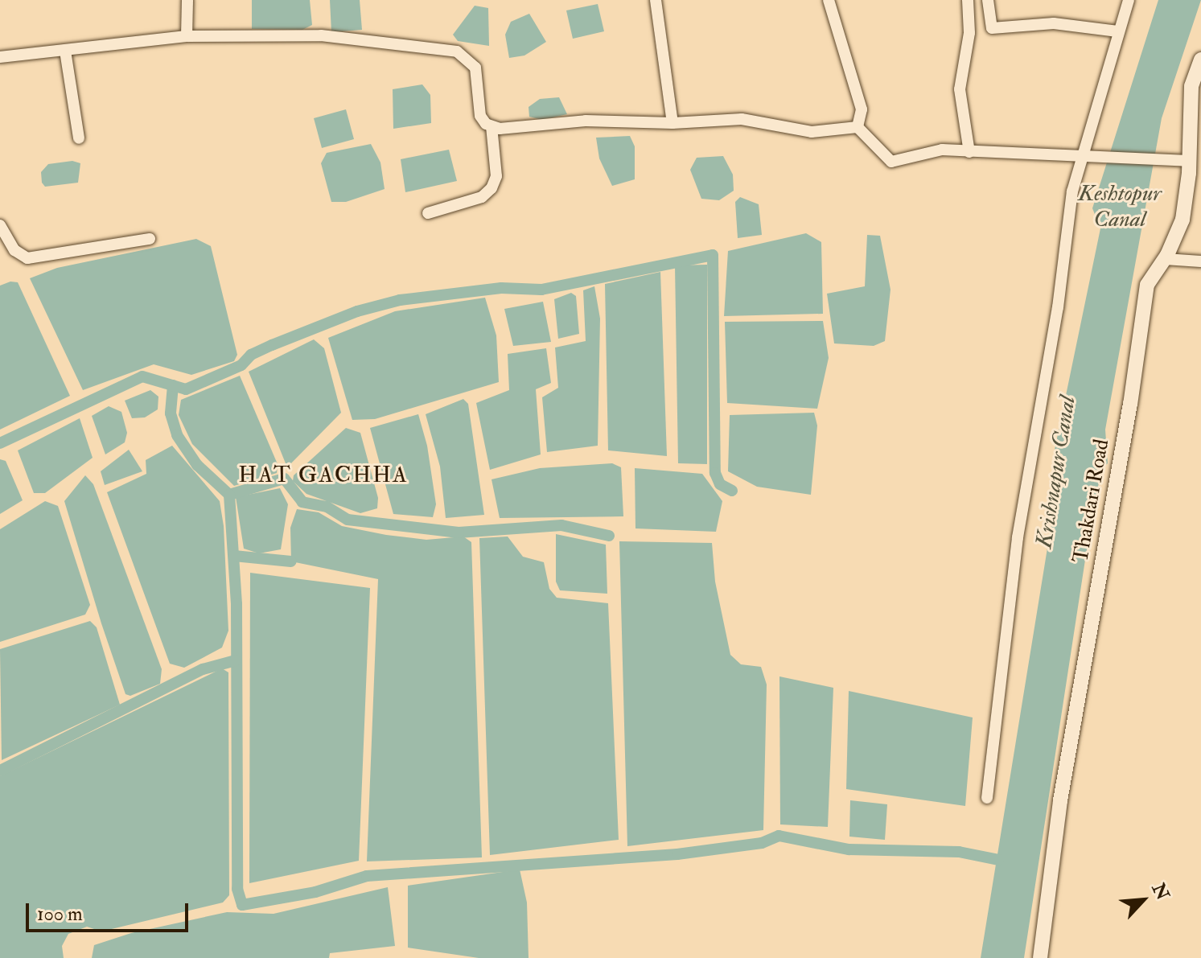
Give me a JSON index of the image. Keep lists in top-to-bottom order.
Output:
{
  "streets": {
    "street": ["Thakdari Road"]
  },
  "districts": ["HAT GACHHA"],
  "water": ["Keshtopur Canal", "Krishnapur Canal"],
  "scale_bar": "100 m",
  "north": "top right"
}
